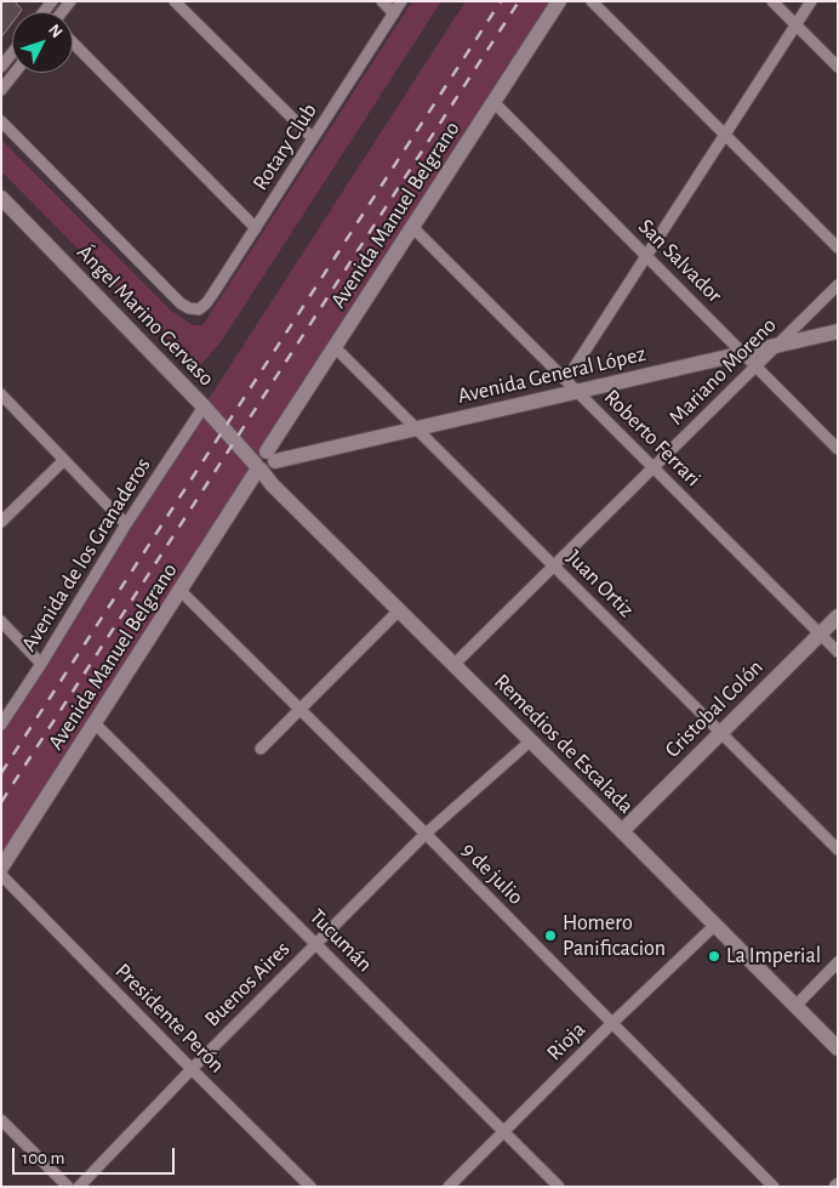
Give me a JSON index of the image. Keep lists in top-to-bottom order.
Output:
{
  "streets": {
    "main road": [
      "Avenida Manuel Belgrano",
      "Ángel Marino Gervaso",
      "Avenida General López",
      "Cristobal Colón",
      "Remedios de Escalada"
    ],
    "street": [
      "Rotary Club",
      "San Salvador",
      "Mariano Moreno",
      "Roberto Ferrari",
      "Avenida de los Granaderos",
      "Juan Ortiz",
      "9 de julio",
      "Tucumán",
      "Buenos Aires",
      "Presidente Perón",
      "Rioja"
    ]
  },
  "crossings": [
    ["Avenida Manuel Belgrano", "San Salvador"],
    ["Avenida Manuel Belgrano", "Ángel Marino Gervaso"],
    ["Avenida Manuel Belgrano", "Avenida General López"],
    ["Avenida Manuel Belgrano", "Roberto Ferrari"],
    ["Avenida Manuel Belgrano", "Juan Ortiz"],
    ["Avenida Manuel Belgrano", "Remedios de Escalada"],
    ["Avenida Manuel Belgrano", "9 de julio"],
    ["Avenida Manuel Belgrano", "Tucumán"],
    ["San Salvador", "Mariano Moreno"],
    ["San Salvador", "Avenida General López"],
    ["Ángel Marino Gervaso", "Avenida de los Granaderos"],
    ["Ángel Marino Gervaso", "Remedios de Escalada"],
    ["Mariano Moreno", "Avenida General López"],
    ["Mariano Moreno", "Roberto Ferrari"],
    ["Mariano Moreno", "Juan Ortiz"],
    ["Mariano Moreno", "Remedios de Escalada"],
    ["Avenida General López", "Roberto Ferrari"],
    ["Avenida General López", "Juan Ortiz"],
    ["Roberto Ferrari", "Cristobal Colón"],
    ["Juan Ortiz", "Cristobal Colón"],
    ["Cristobal Colón", "Remedios de Escalada"],
    ["Remedios de Escalada", "Buenos Aires"],
    ["Remedios de Escalada", "Rioja"],
    ["9 de julio", "Buenos Aires"],
    ["9 de julio", "Rioja"],
    ["Tucumán", "Buenos Aires"],
    ["Tucumán", "Rioja"],
    ["Buenos Aires", "Presidente Perón"]
  ],
  "places": ["Homero Panificacion", "La Imperial"],
  "scale_bar": "100 m",
  "north": "top right"
}
